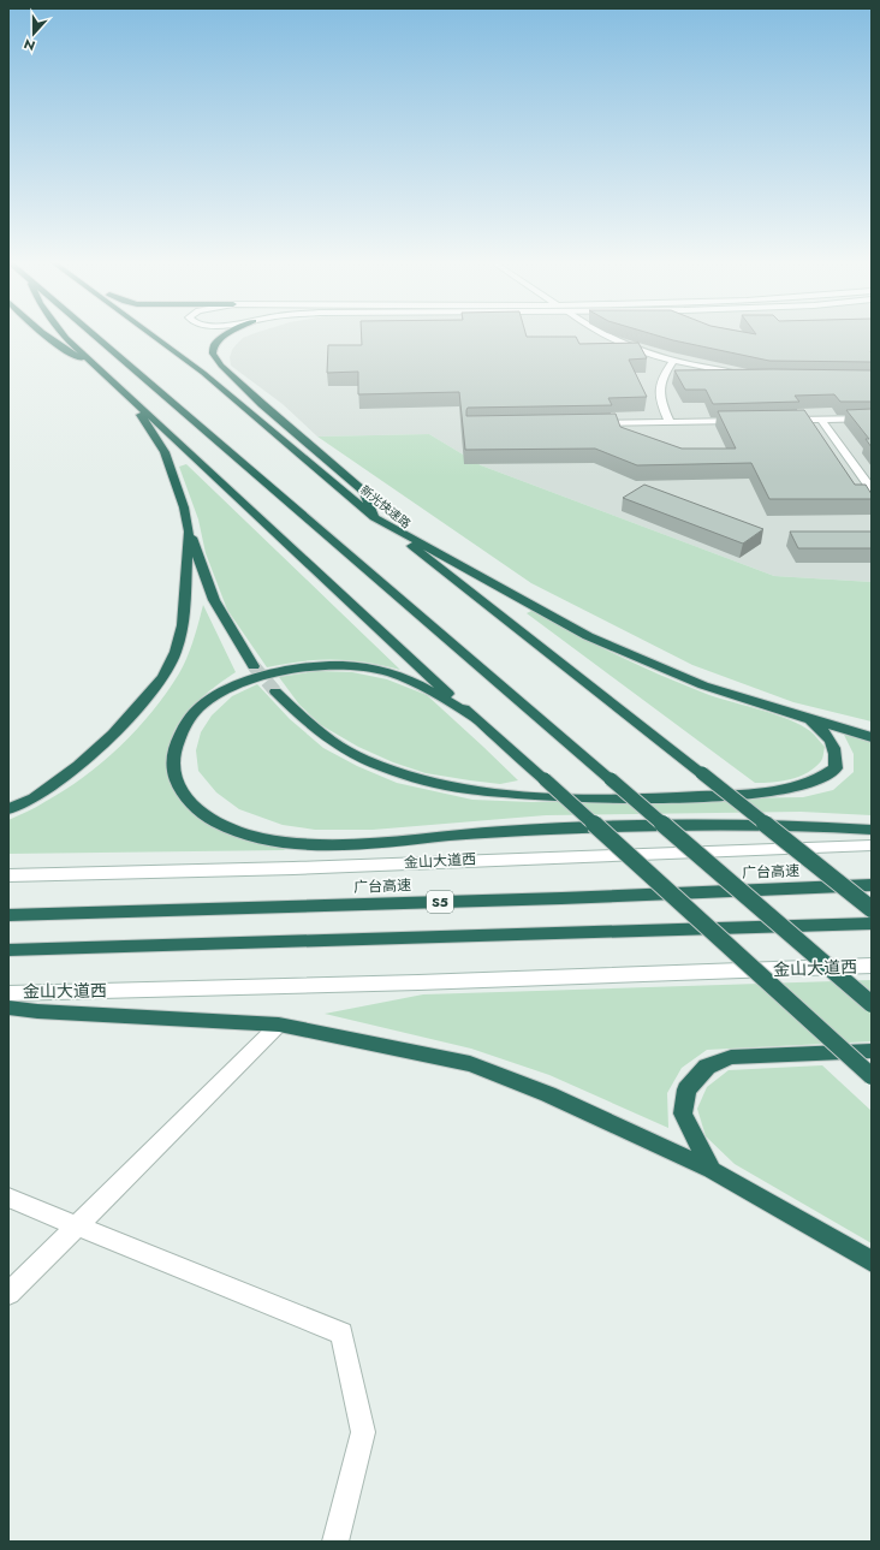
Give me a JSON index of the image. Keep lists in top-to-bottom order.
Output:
{
  "streets": {
    "highway": ["新光快速路", "广台高速", "S5"],
    "street": ["金山大道西"]
  },
  "north": "bottom"
}
